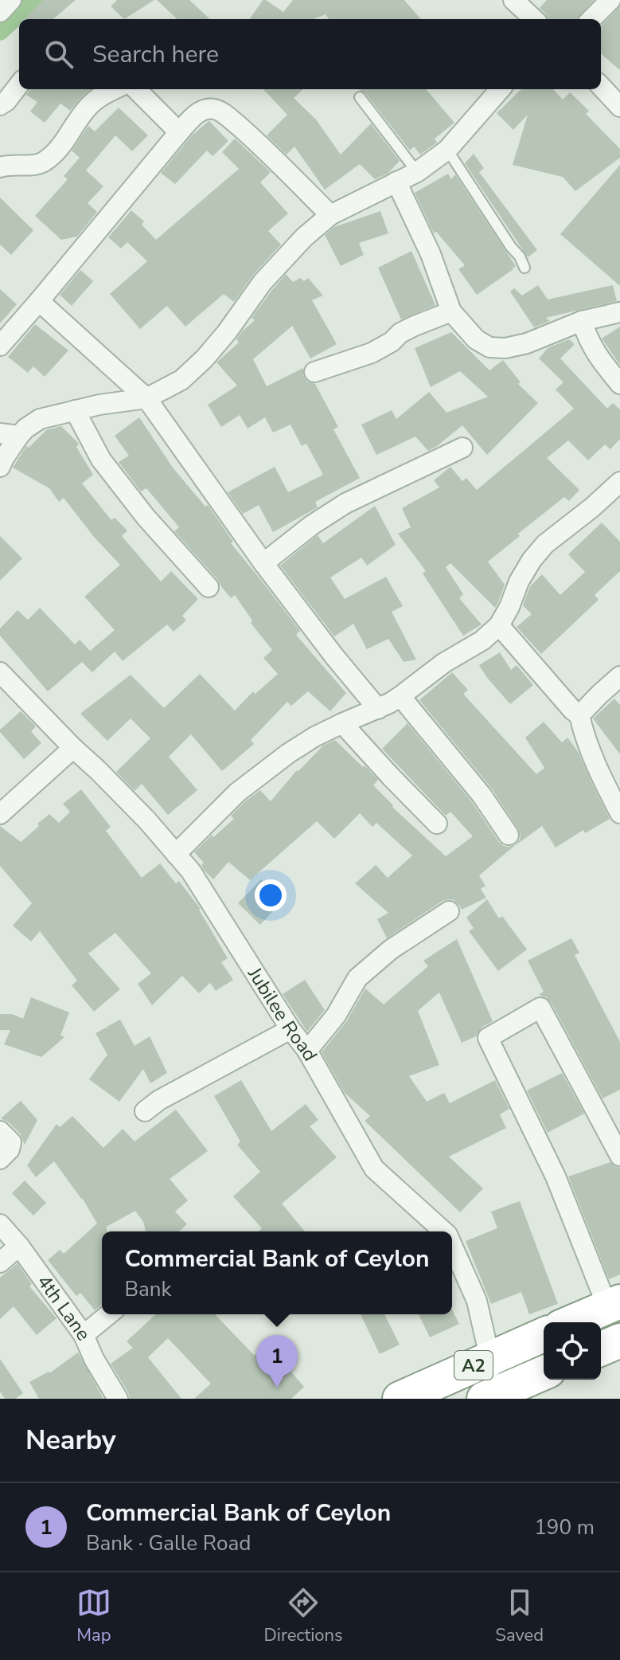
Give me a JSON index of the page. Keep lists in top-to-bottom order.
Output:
{
  "streets": {
    "highway": ["A2"],
    "street": ["Jubilee Road", "4th Lane"]
  },
  "crossings": [
    ["Jubilee Road", "A2"]
  ],
  "page": {
    "search": "Search here",
    "popup": ["Commercial Bank of Ceylon", "Bank"],
    "pins": "1",
    "heading": "Nearby",
    "list": [
      {
        "mark": "1",
        "name": "Commercial Bank of Ceylon",
        "note": "Bank · Galle Road",
        "value": "190 m"
      }
    ],
    "nav": ["Map", "Directions", "Saved"]
  }
}
